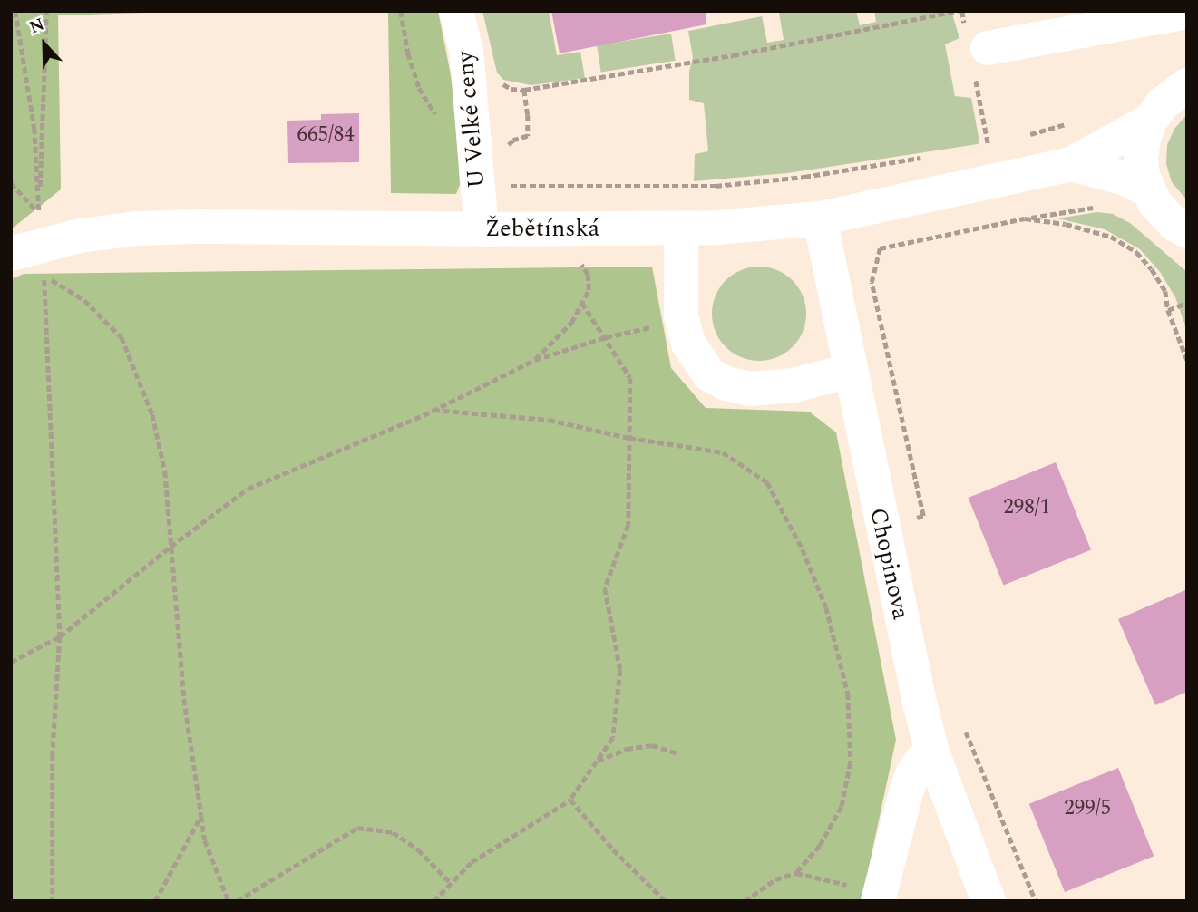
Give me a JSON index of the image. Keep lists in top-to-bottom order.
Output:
{
  "streets": {
    "street": ["U Velké ceny", "Žebětínská", "Chopinova"]
  },
  "crossings": [
    ["U Velké ceny", "Žebětínská"],
    ["Žebětínská", "Chopinova"]
  ],
  "house_numbers": ["665/84", "298/1", "299/5"],
  "north": "top"
}
